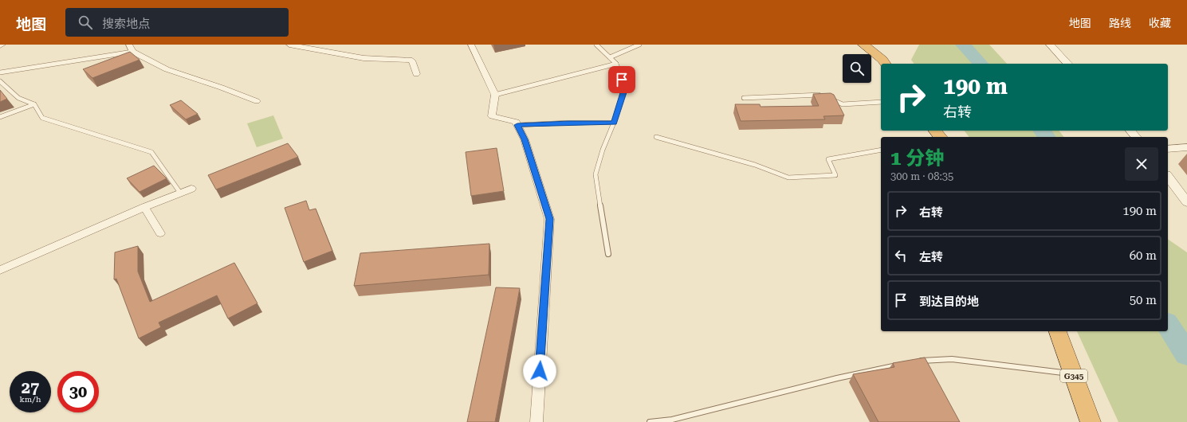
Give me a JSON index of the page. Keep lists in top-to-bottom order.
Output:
{
  "streets": {
    "highway": ["G345"]
  },
  "page": {
    "header": "地图",
    "search": "搜索地点",
    "nav": ["地图", "路线", "收藏"],
    "turn": ["190 m", "右转"],
    "heading": ["1 分钟", "300 m · 08:35"],
    "list": [
      {
        "name": "右转",
        "value": "190 m"
      },
      {
        "name": "左转",
        "value": "60 m"
      },
      {
        "name": "到达目的地",
        "value": "50 m"
      }
    ],
    "speed": "27 km/h",
    "limit": "30"
  }
}
